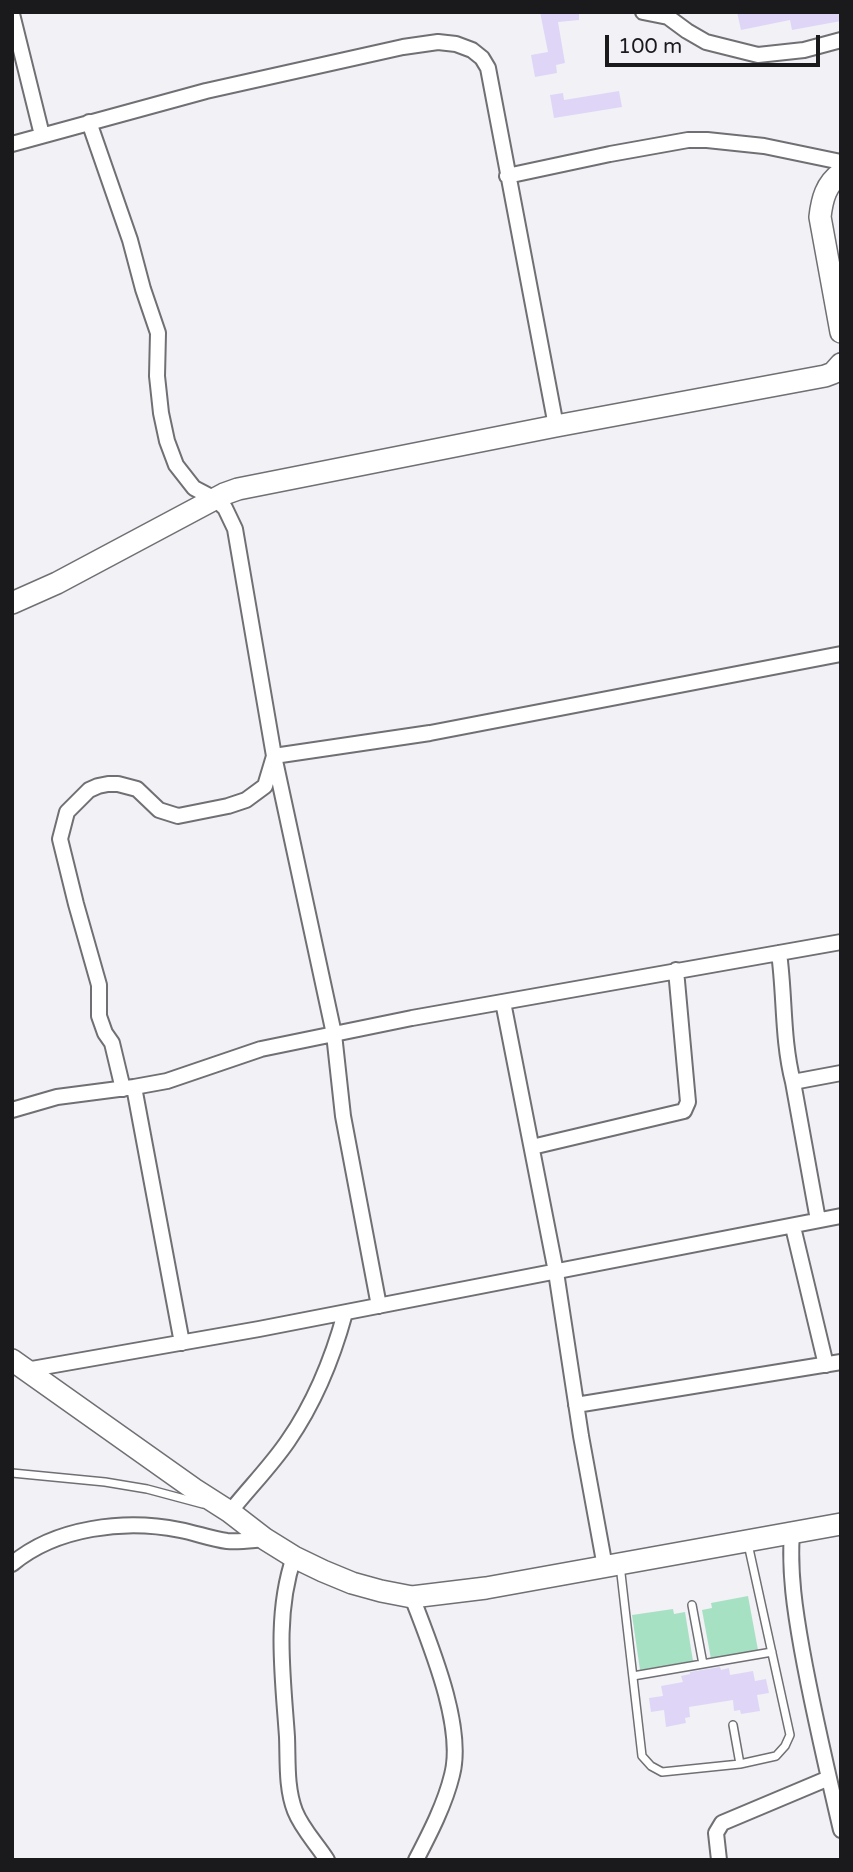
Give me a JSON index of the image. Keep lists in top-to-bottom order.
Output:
{
  "scale_bar": "100 m"
}
